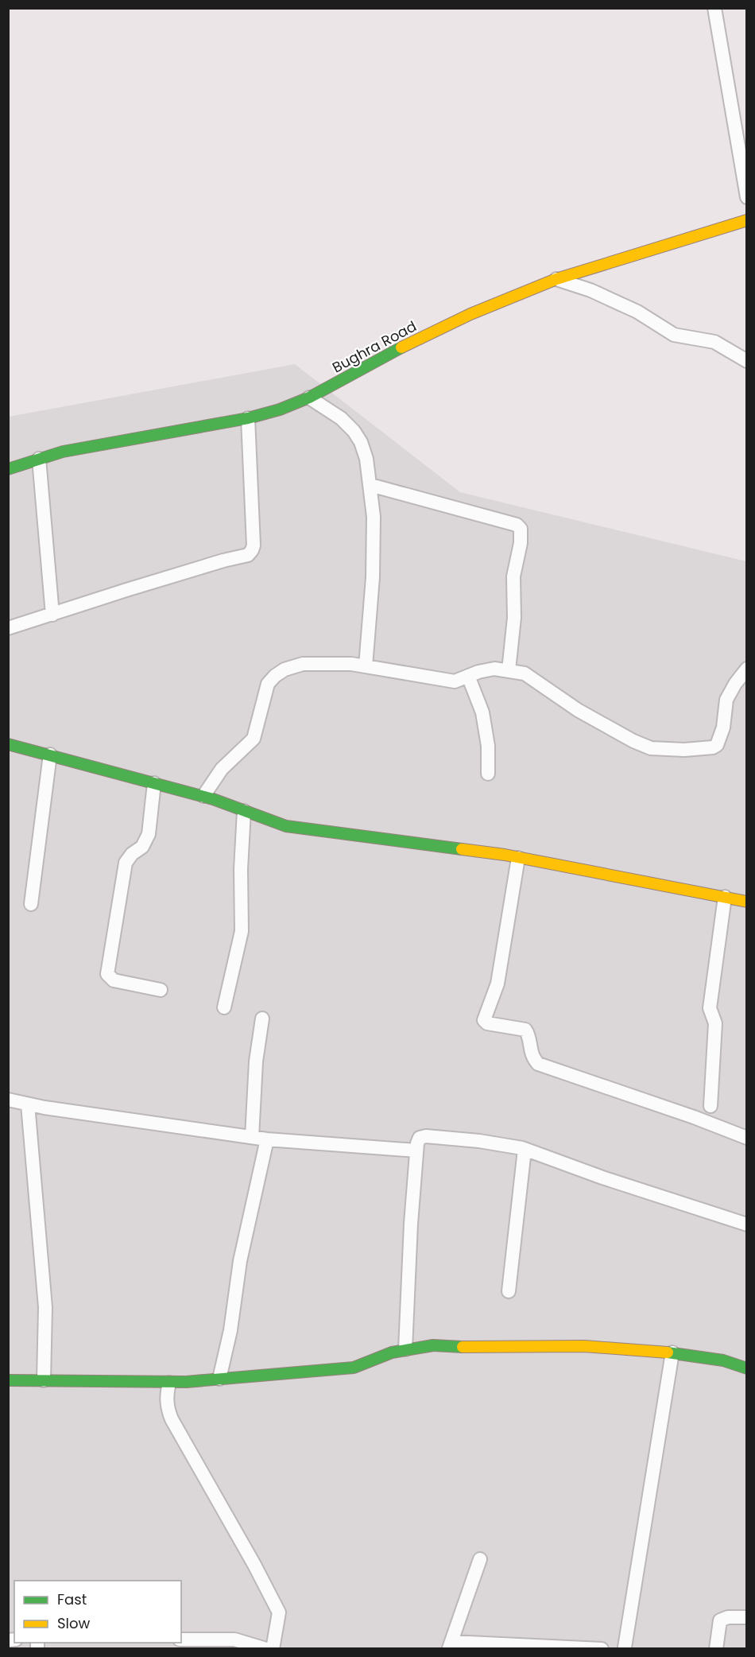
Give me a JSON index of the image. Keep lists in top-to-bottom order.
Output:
{
  "streets": {
    "street": ["Bughra Road"]
  },
  "legend": ["Fast", "Slow"]
}
